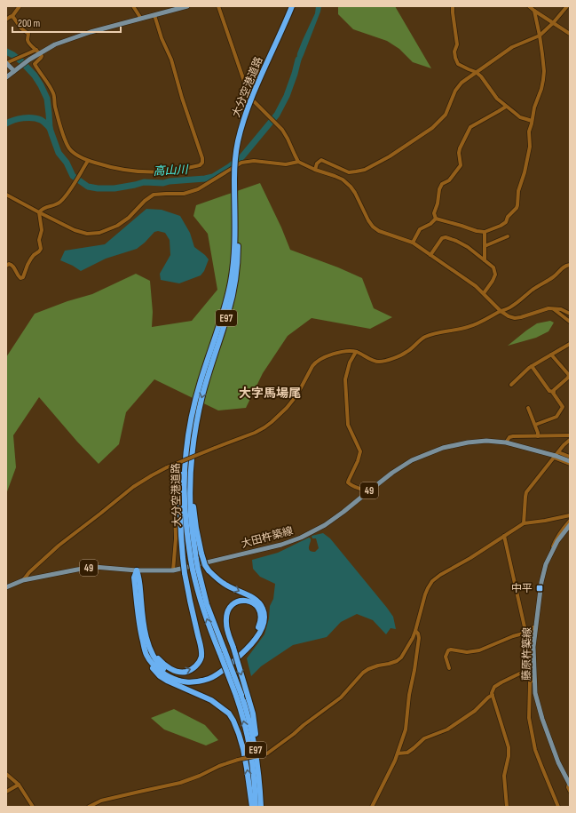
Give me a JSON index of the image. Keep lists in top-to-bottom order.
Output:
{
  "streets": {
    "highway": ["大分空港道路", "E97"],
    "main road": ["49", "大田杵築線", "藤原杵築線"]
  },
  "districts": ["大字馬場尾"],
  "water": ["高山川"],
  "places": {
    "transit": ["中平"]
  },
  "scale_bar": "200 m"
}
